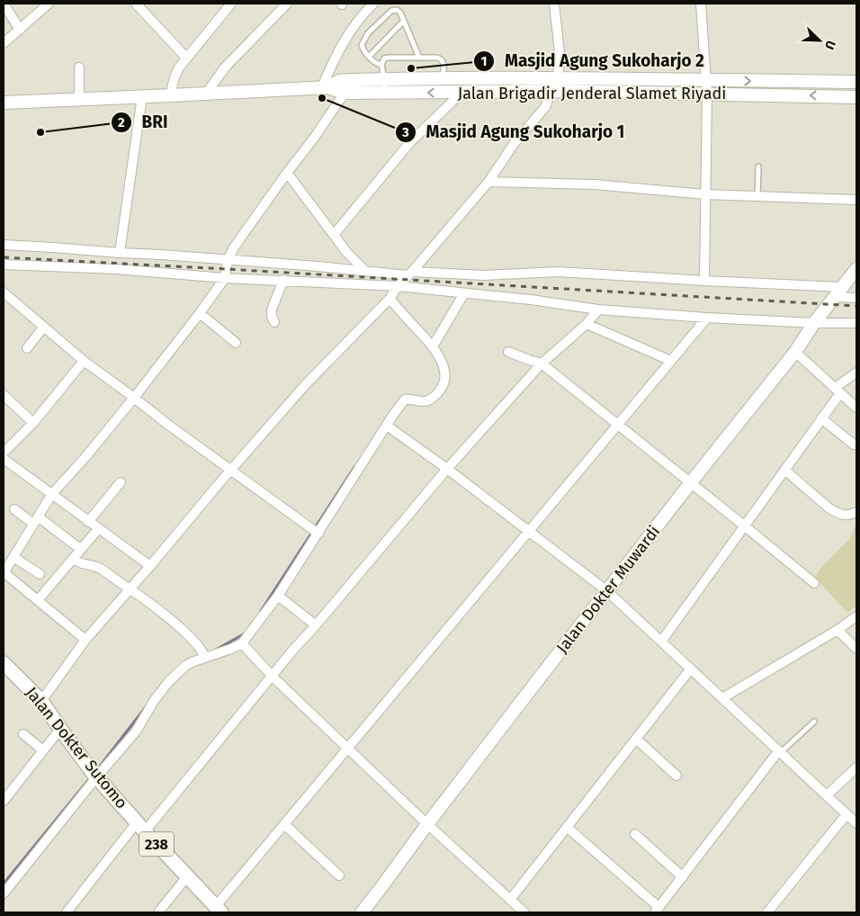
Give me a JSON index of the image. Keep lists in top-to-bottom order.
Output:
{
  "streets": {
    "main road": [
      "Jalan Brigadir Jenderal Slamet Riyadi",
      "Jalan Dokter Muwardi",
      "Jalan Dokter Sutomo",
      "238"
    ]
  },
  "places": ["Masjid Agung Sukoharjo 2", "Masjid Agung Sukoharjo 1", "BRI"],
  "north": "bottom right"
}
